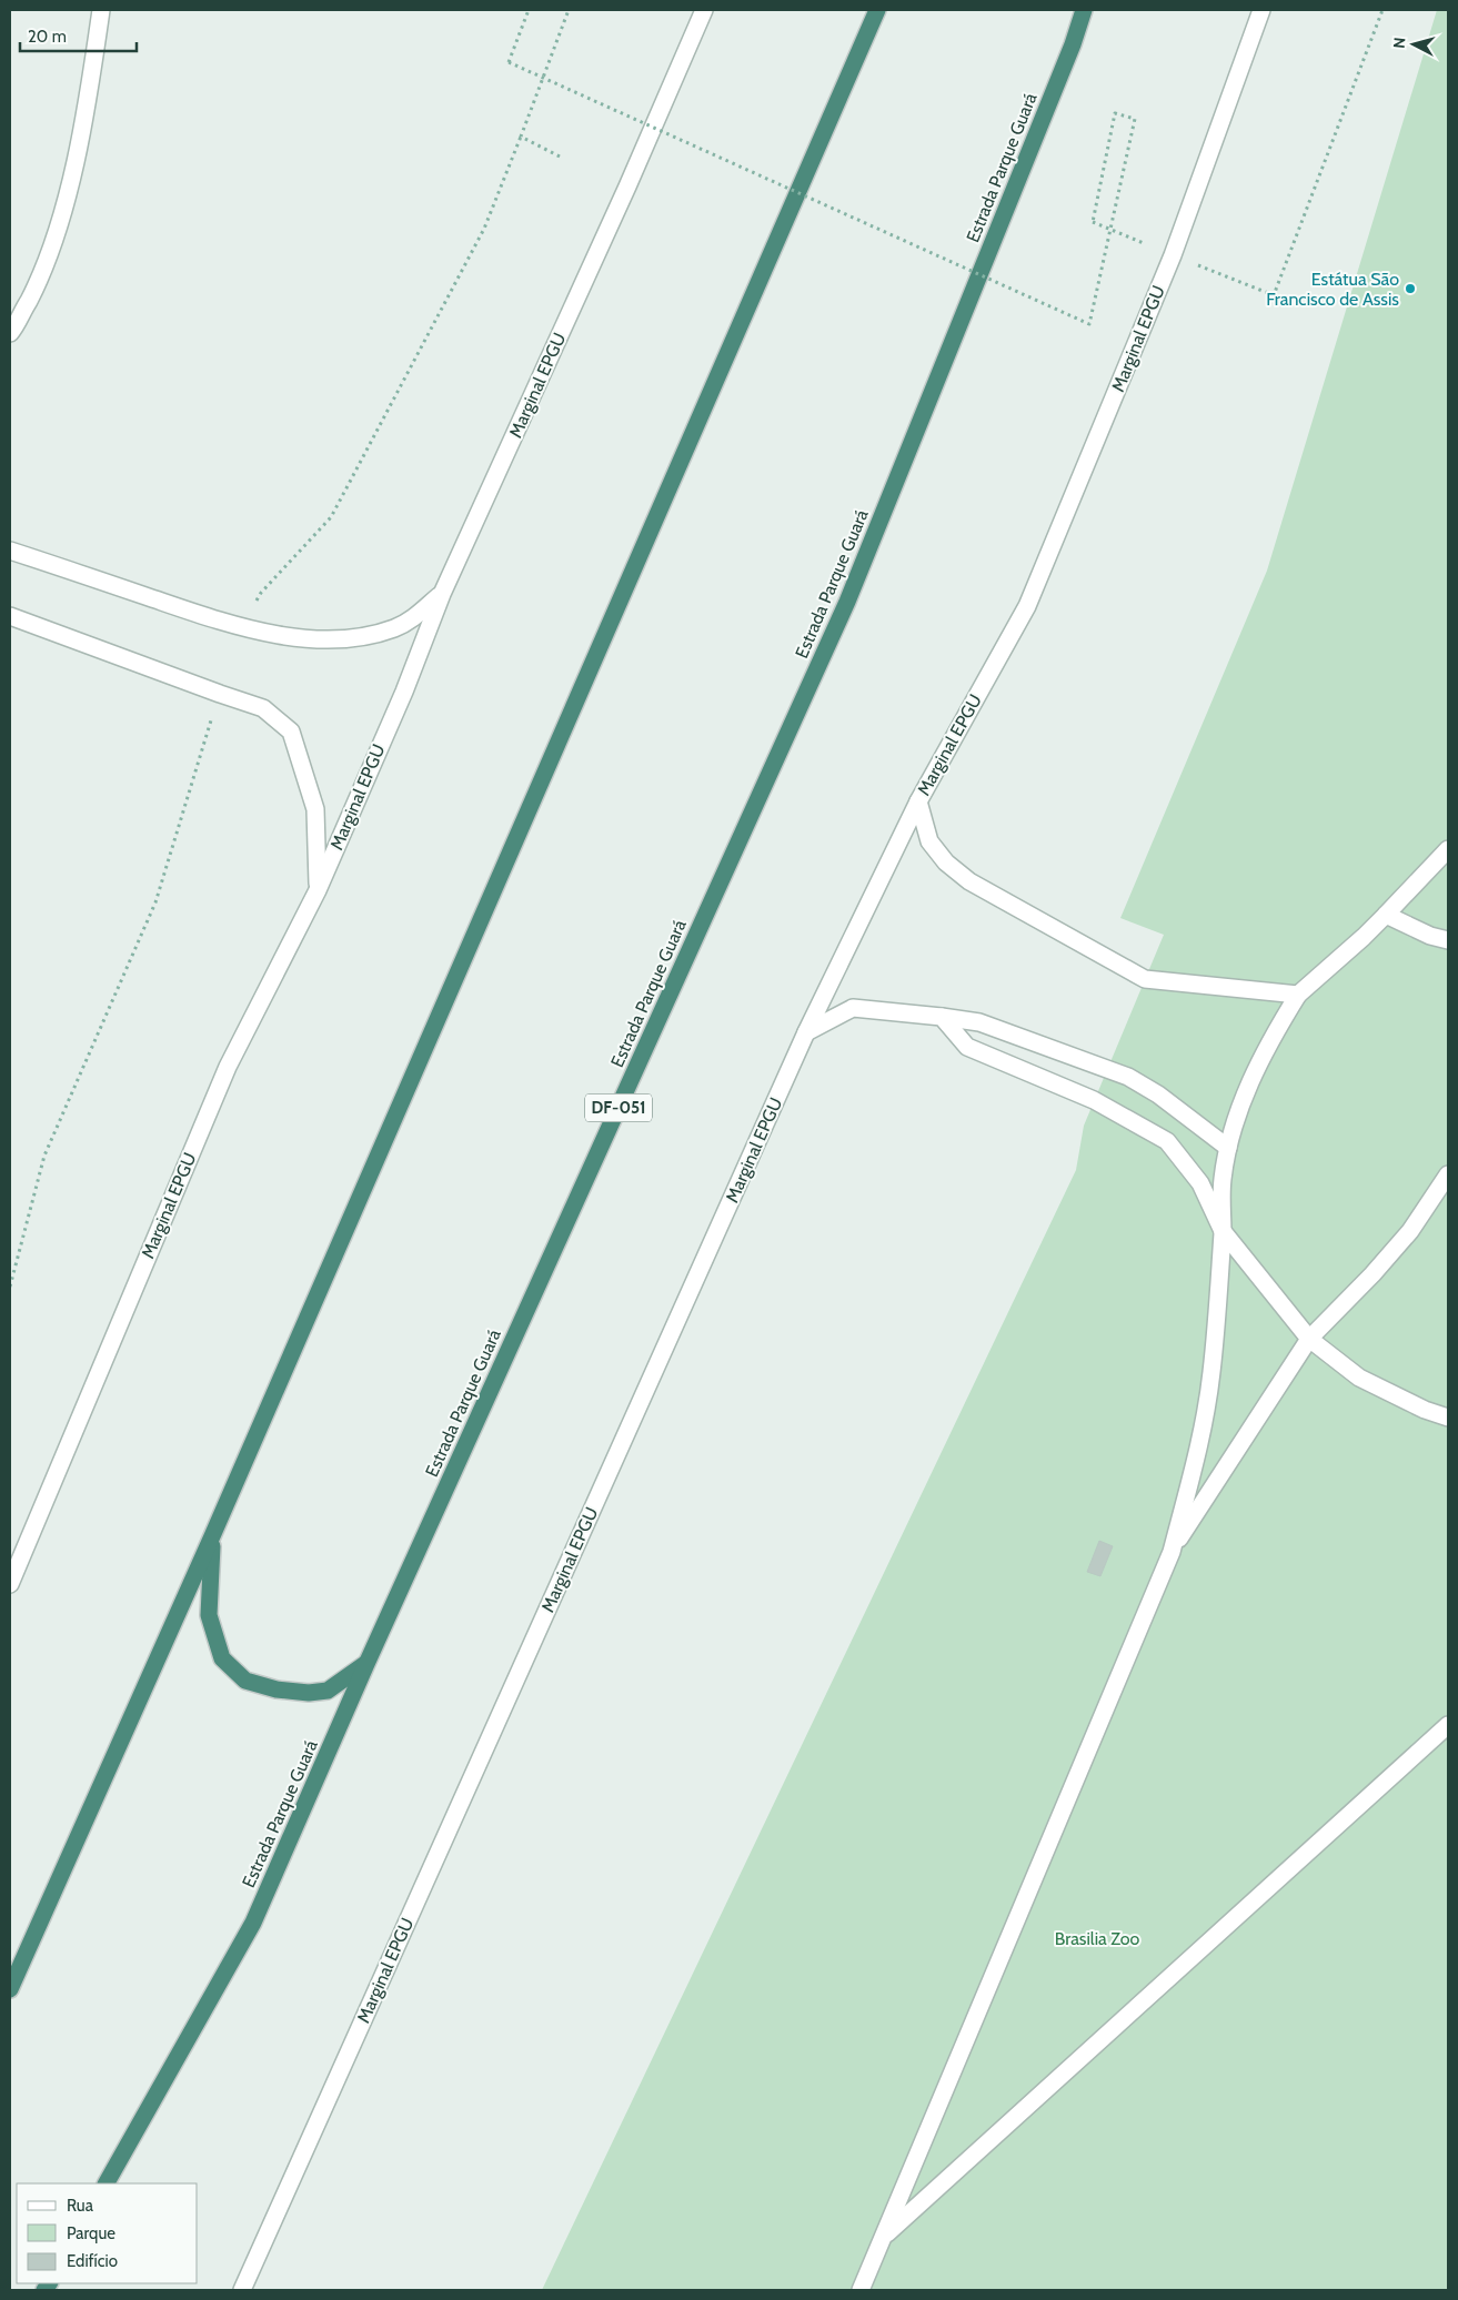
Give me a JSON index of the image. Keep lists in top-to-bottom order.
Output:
{
  "streets": {
    "highway": ["Estrada Parque Guará", "DF-051"],
    "street": ["Marginal EPGU"]
  },
  "parks": ["Brasilia Zoo"],
  "places": ["Estátua São Francisco de Assis"],
  "legend": ["Rua", "Parque", "Edifício"],
  "scale_bar": "20 m",
  "north": "left"
}
